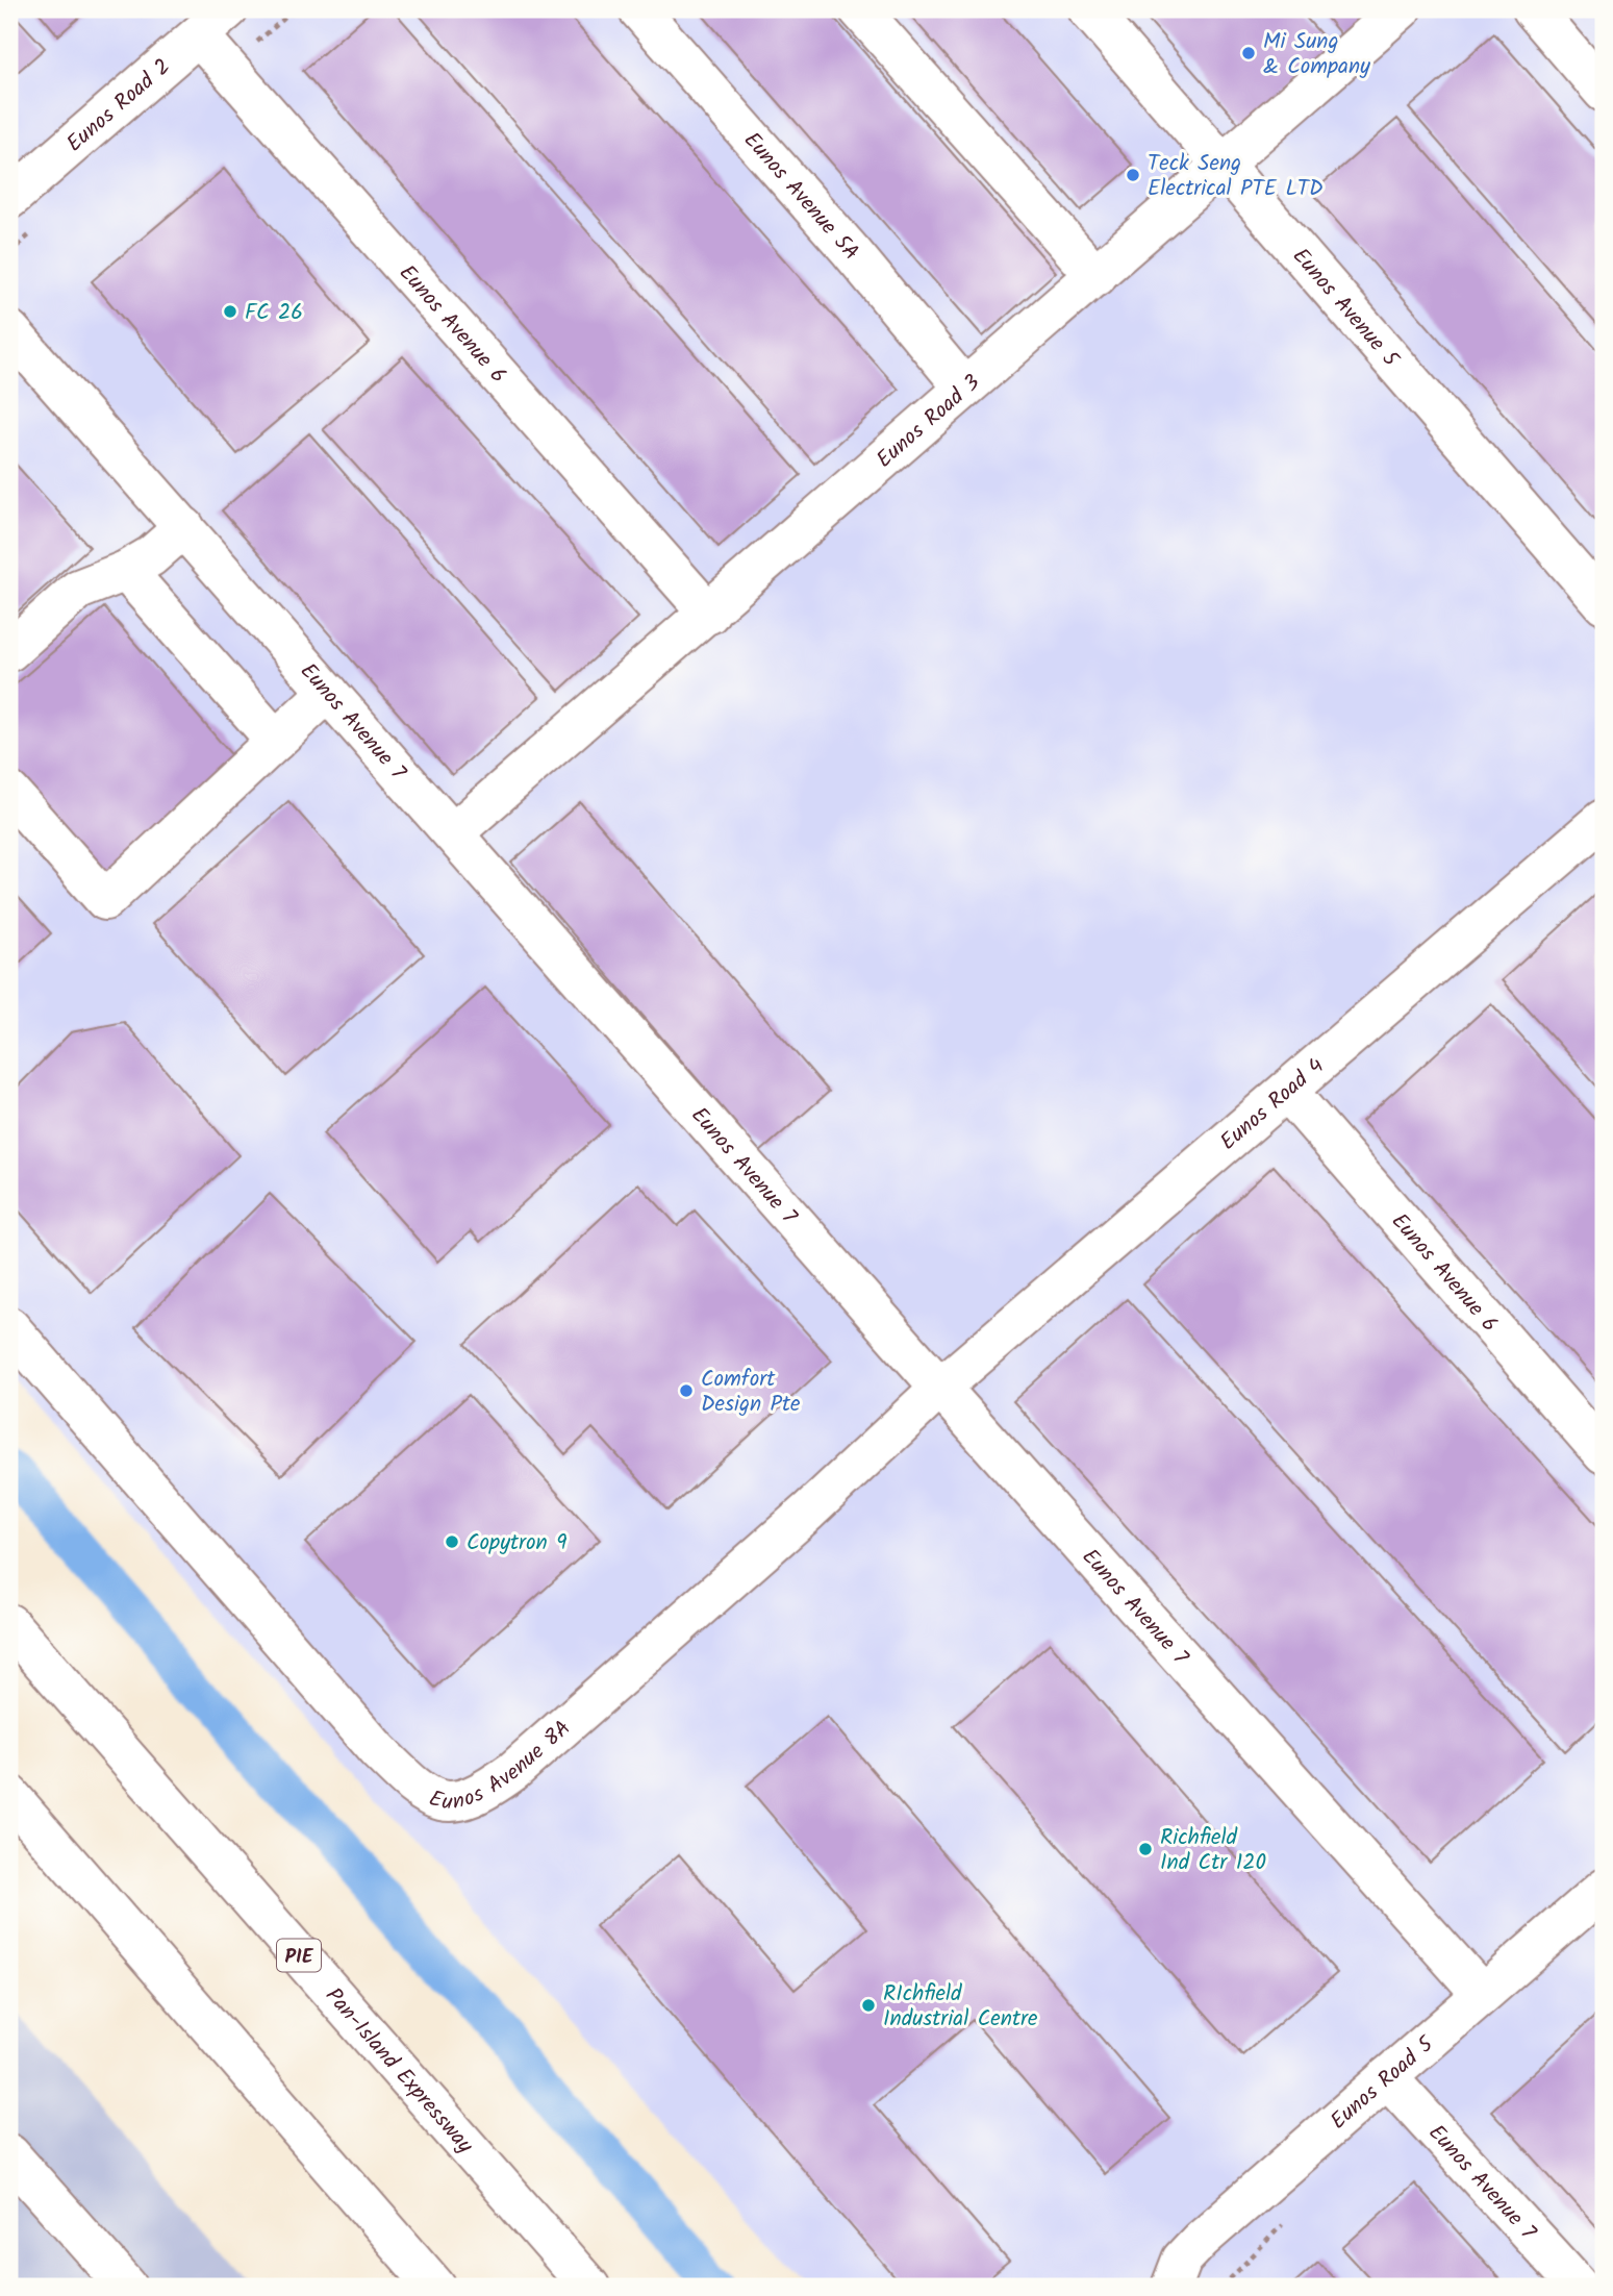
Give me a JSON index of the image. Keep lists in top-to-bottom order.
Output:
{
  "streets": {
    "main road": [
      "Eunos Road 2",
      "Eunos Avenue 5A",
      "Eunos Avenue 5",
      "Eunos Avenue 6",
      "Eunos Road 3",
      "Eunos Avenue 7",
      "Eunos Road 4",
      "Eunos Avenue 8A",
      "PIE",
      "Pan-Island Expressway",
      "Eunos Road 5"
    ]
  },
  "crossings": [
    ["Eunos Road 2", "Eunos Avenue 6"],
    ["Eunos Avenue 5A", "Eunos Road 3"],
    ["Eunos Avenue 5", "Eunos Road 3"],
    ["Eunos Avenue 6", "Eunos Road 3"],
    ["Eunos Avenue 6", "Eunos Road 4"],
    ["Eunos Road 3", "Eunos Avenue 7"],
    ["Eunos Avenue 7", "Eunos Road 4"],
    ["Eunos Avenue 7", "Eunos Avenue 8A"],
    ["Eunos Avenue 7", "Eunos Road 5"],
    ["Eunos Road 4", "Eunos Avenue 8A"]
  ],
  "places": [
    "Mi Sung & Company",
    "Teck Seng Electrical PTE LTD",
    "FC 26",
    "Comfort Design Pte",
    "Copytron 9",
    "Richfield Ind Ctr 120",
    "RIchfield Industrial Centre"
  ]
}
